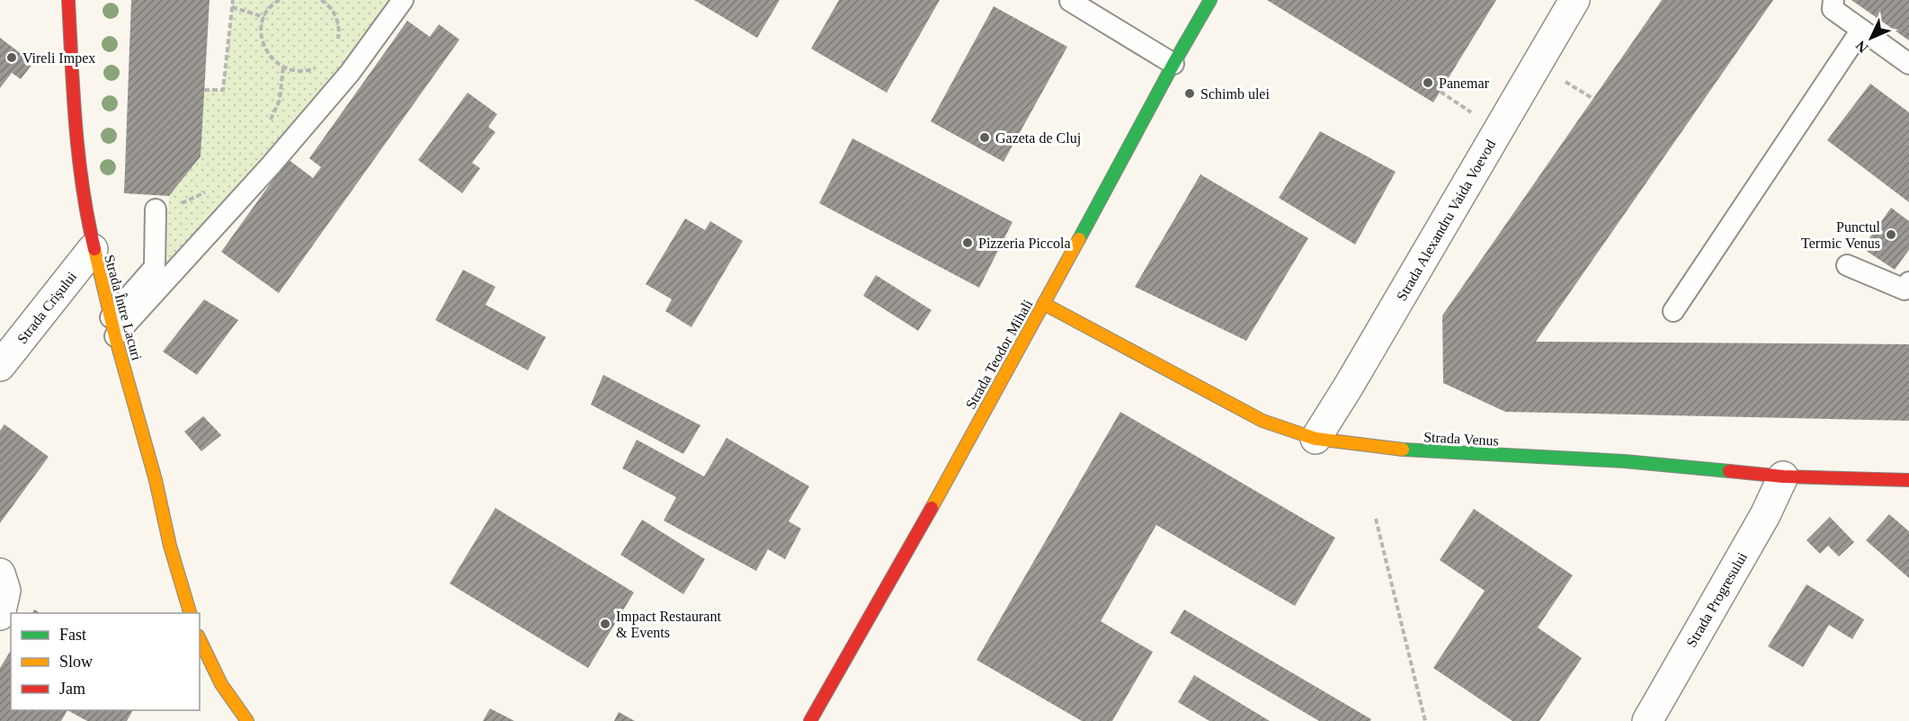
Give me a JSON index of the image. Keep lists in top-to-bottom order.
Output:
{
  "streets": {
    "street": [
      "Strada Alexandru Vaida Voevod",
      "Strada Crișului",
      "Strada Între Lacuri",
      "Strada Teodor Mihali",
      "Strada Venus",
      "Strada Progresului"
    ]
  },
  "crossings": [
    ["Strada Alexandru Vaida Voevod", "Strada Venus"],
    ["Strada Crișului", "Strada Între Lacuri"],
    ["Strada Teodor Mihali", "Strada Venus"],
    ["Strada Venus", "Strada Progresului"]
  ],
  "places": [
    "Vireli Impex",
    "Panemar",
    "Schimb ulei",
    "Gazeta de Cluj",
    "Punctul Termic Venus",
    "Pizzeria Piccola",
    "Impact Restaurant & Events"
  ],
  "legend": ["Fast", "Slow", "Jam"],
  "north": "bottom left"
}
